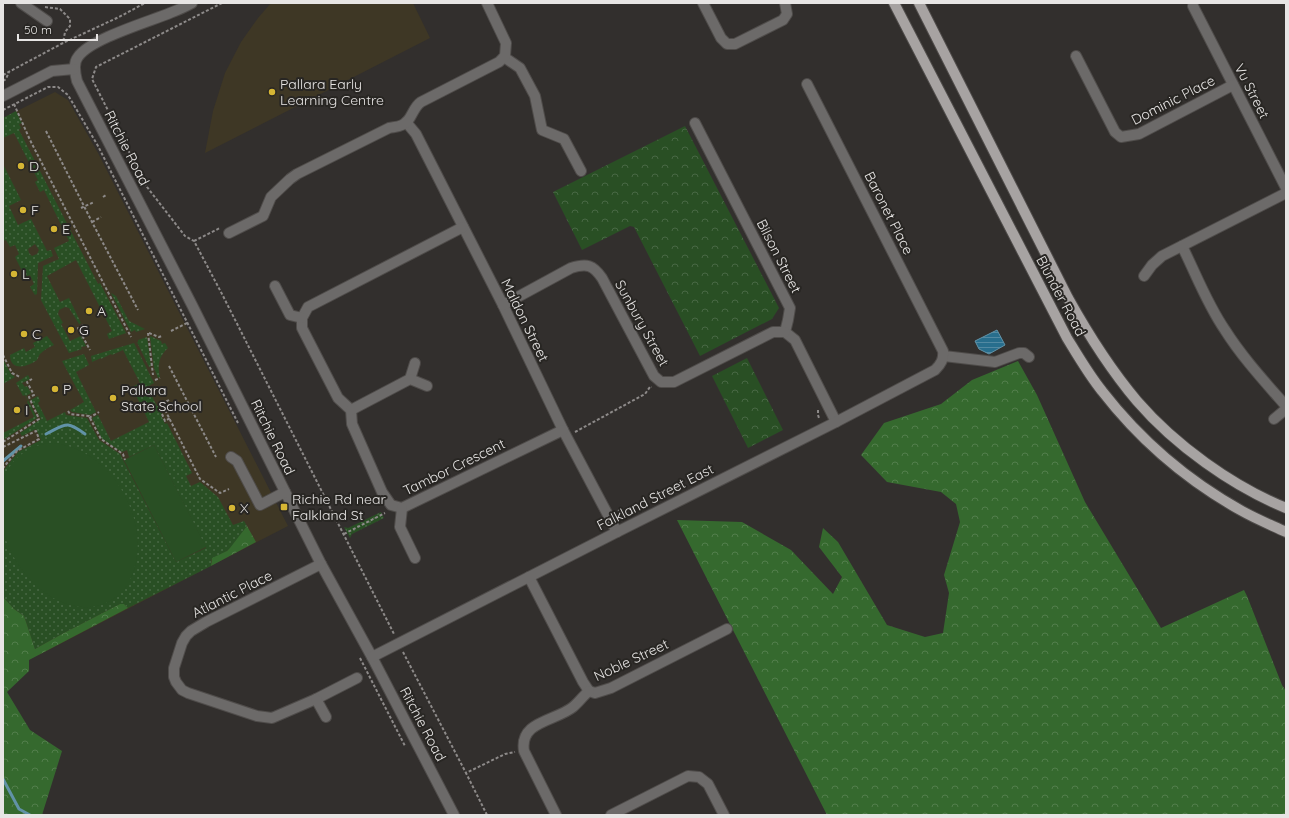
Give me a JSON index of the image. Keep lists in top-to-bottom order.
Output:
{
  "streets": {
    "main road": ["Blunder Road"],
    "street": [
      "Vu Street",
      "Dominic Place",
      "Ritchie Road",
      "Baronet Place",
      "Bilson Street",
      "Maldon Street",
      "Sunbury Street",
      "Tambor Crescent",
      "Falkland Street East",
      "Atlantic Place",
      "Noble Street"
    ]
  },
  "crossings": [
    ["Vu Street", "Dominic Place"],
    ["Ritchie Road", "Falkland Street East"],
    ["Ritchie Road", "Atlantic Place"],
    ["Baronet Place", "Falkland Street East"],
    ["Bilson Street", "Sunbury Street"],
    ["Maldon Street", "Sunbury Street"],
    ["Maldon Street", "Tambor Crescent"],
    ["Maldon Street", "Falkland Street East"]
  ],
  "places": {
    "other": [
      "Pallara Early Learning Centre",
      "D",
      "F",
      "E",
      "L",
      "A",
      "G",
      "C",
      "P",
      "Pallara State School",
      "I",
      "X"
    ],
    "transit": ["Richie Rd near Falkland St"]
  },
  "scale_bar": "50 m"
}
